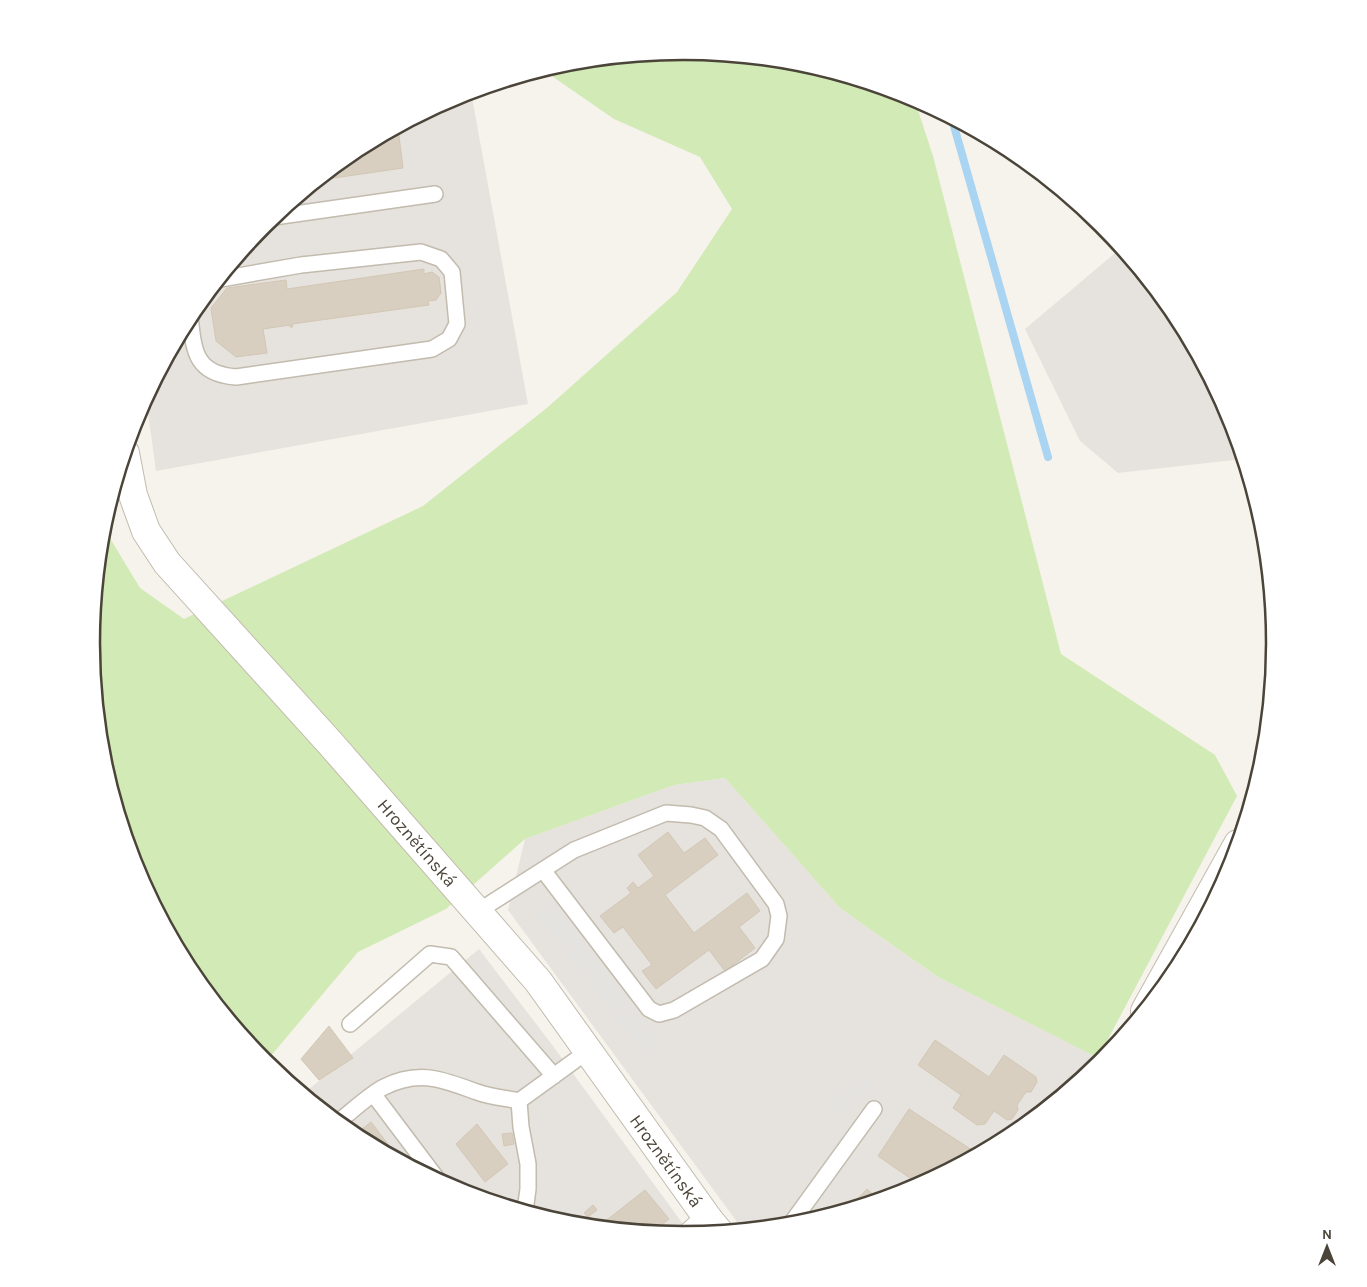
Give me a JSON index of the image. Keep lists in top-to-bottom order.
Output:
{
  "streets": {
    "street": ["Hroznětínská"]
  },
  "north": "top"
}
